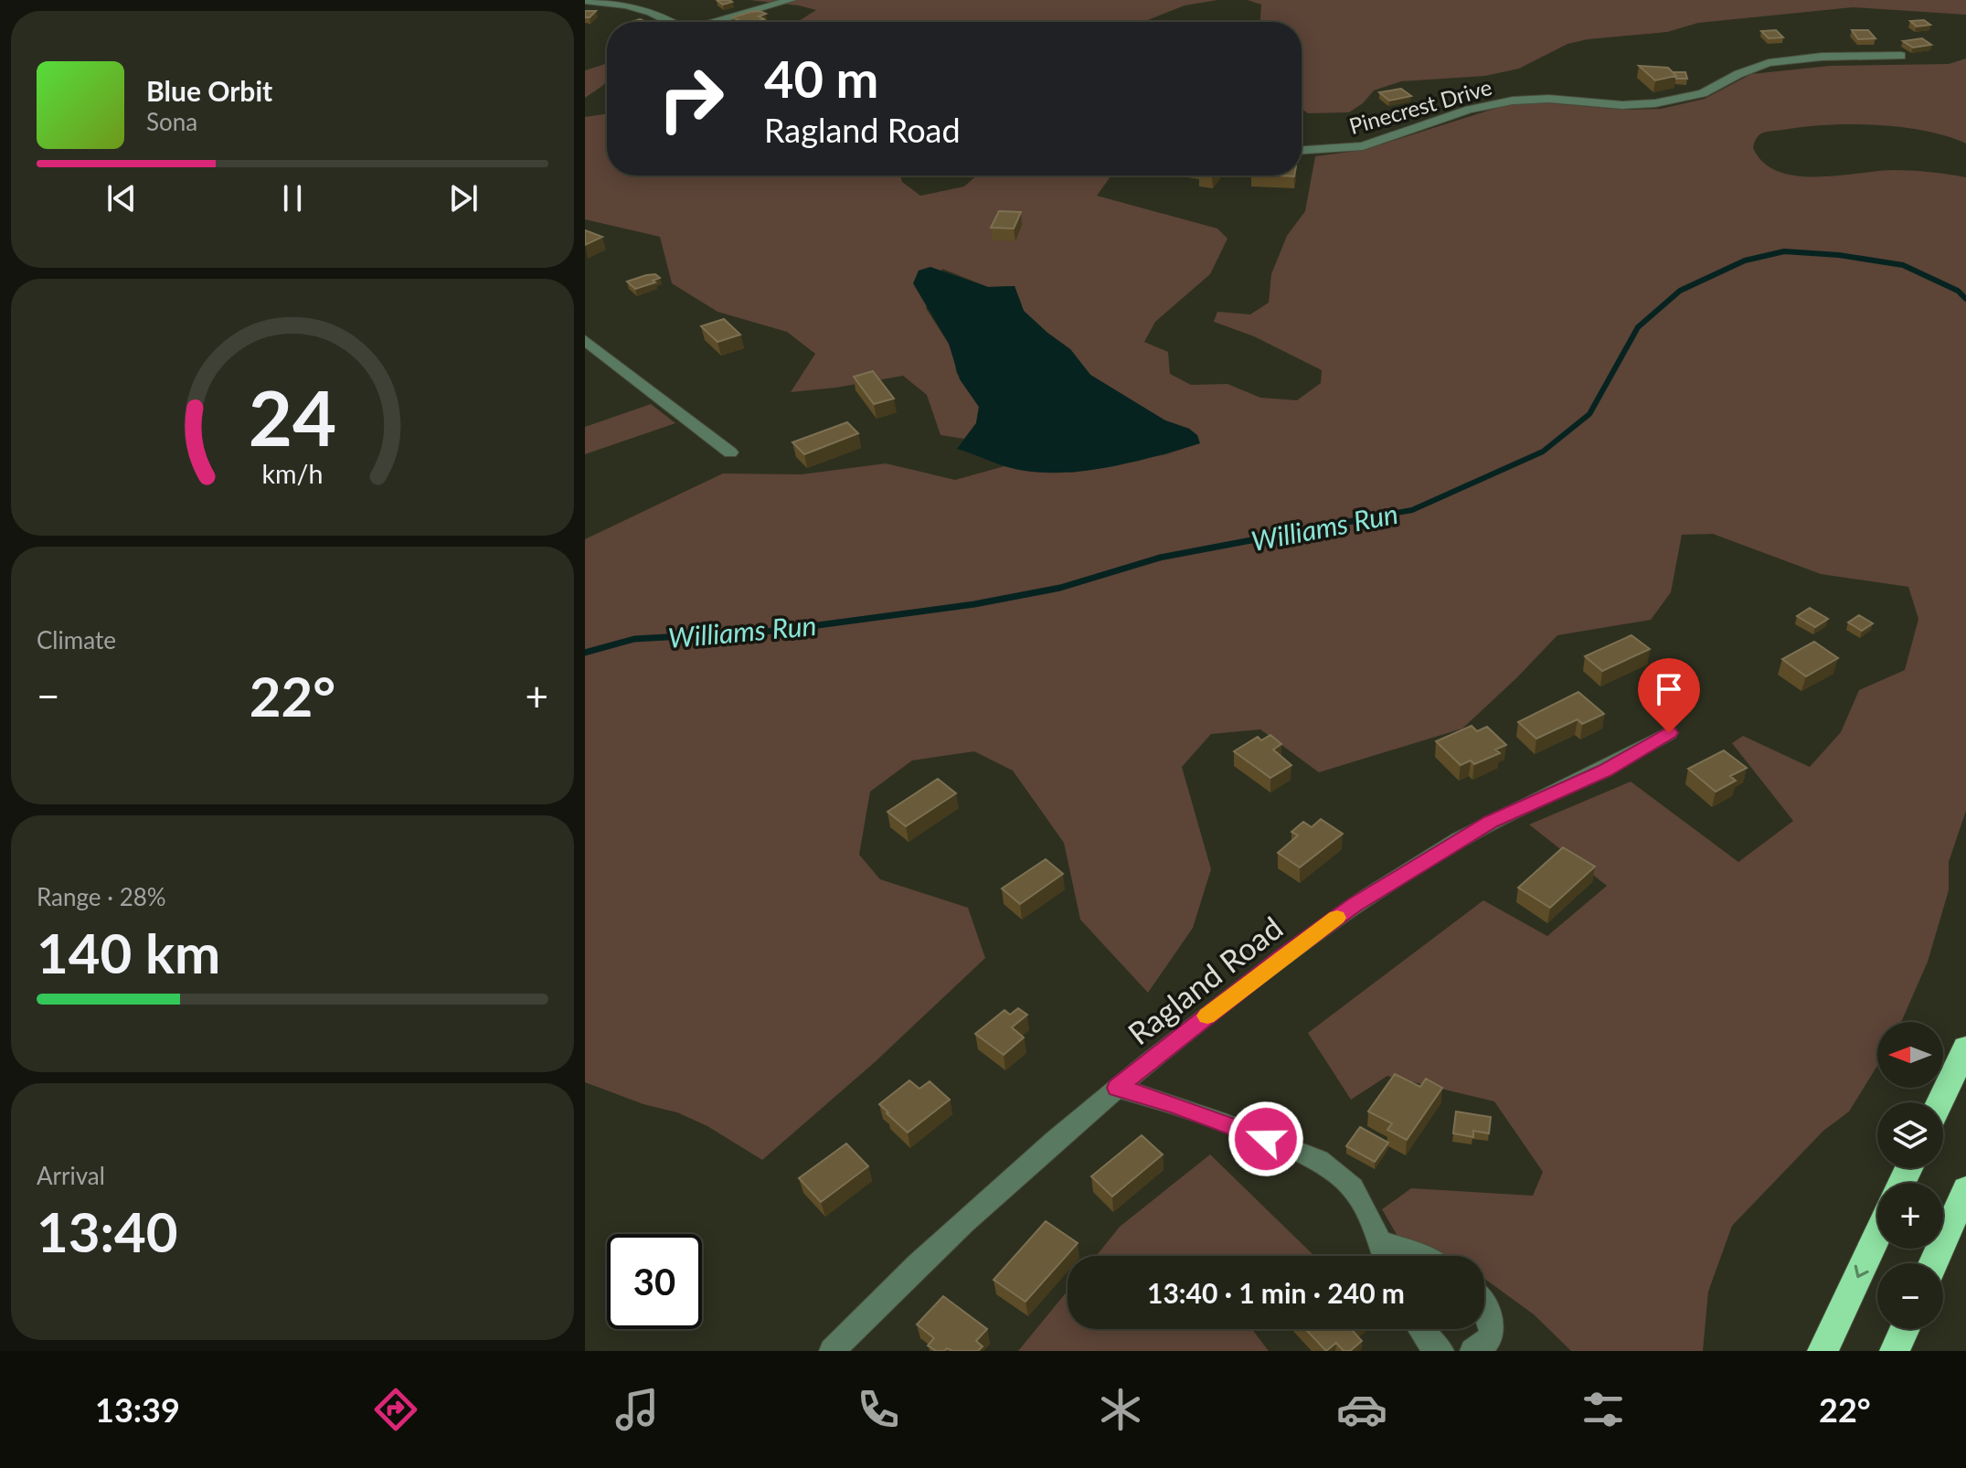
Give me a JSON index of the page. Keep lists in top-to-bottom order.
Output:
{
  "streets": {
    "street": ["Pinecrest Drive", "Ragland Road"]
  },
  "water": ["Williams Run"],
  "north": "left",
  "page": {
    "turn": ["40 m", "Ragland Road"],
    "song": ["Blue Orbit", "Sona"],
    "tile": [
      "Climate",
      ["Range · 28%", "140 km"],
      ["Arrival", "13:40"]
    ],
    "heat": ["−", "22°", "+"],
    "map_buttons": ["+", "−"],
    "limit": "30",
    "trip": "13:40 · 1 min · 240 m",
    "tabs": ["13:39", "22°"],
    "gauge": ["24", "km/h"]
  }
}
